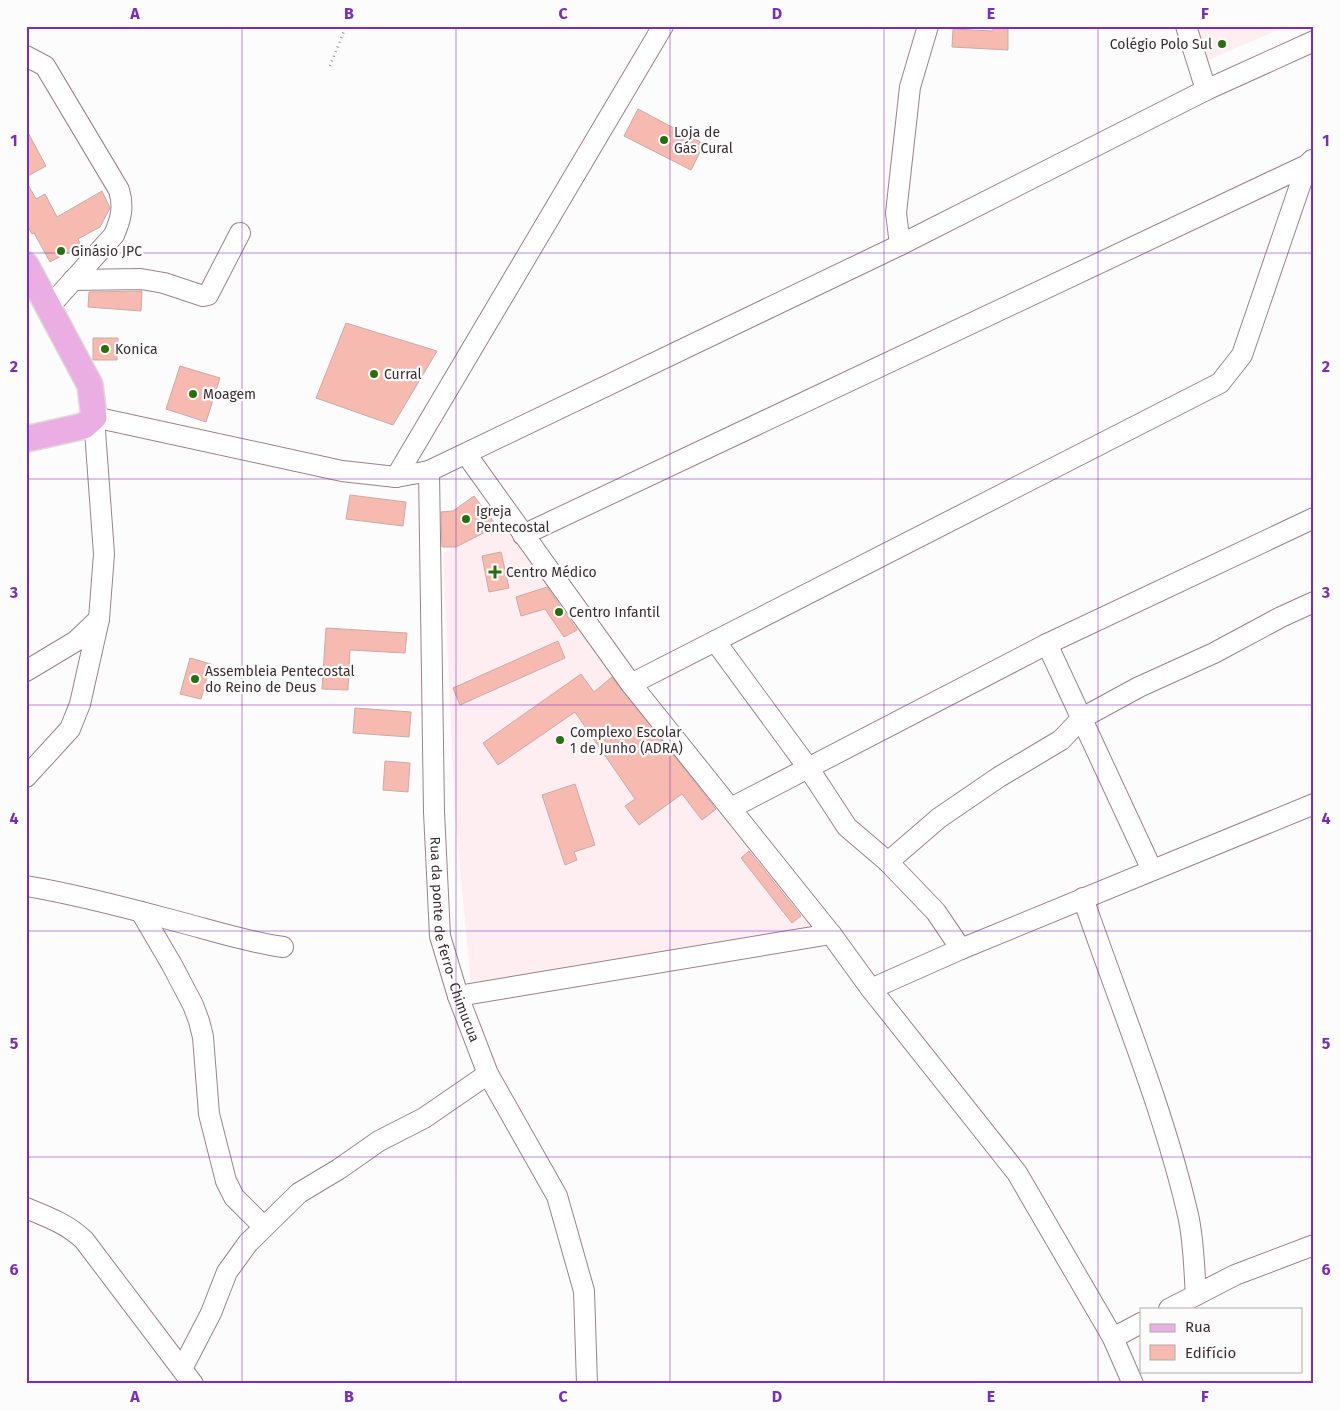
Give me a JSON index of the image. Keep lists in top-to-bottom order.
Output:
{
  "streets": {
    "street": ["Rua da ponte de ferro- Chimucua"]
  },
  "places": {
    "other": [
      "Colégio Polo Sul",
      "Loja de Gás Cural",
      "Ginásio JPC",
      "Konica",
      "Curral",
      "Moagem",
      "Igreja Pentecostal",
      "Centro Infantil",
      "Assembleia Pentecostal do Reino de Deus",
      "Complexo Escolar 1 de Junho (ADRA)"
    ],
    "health": ["Centro Médico"]
  },
  "legend": ["Rua", "Edifício"],
  "grid": {
    "columns": [
      "A",
      "B",
      "C",
      "D",
      "E",
      "F"
    ],
    "rows": [
      "1",
      "2",
      "3",
      "4",
      "5",
      "6"
    ]
  }
}
